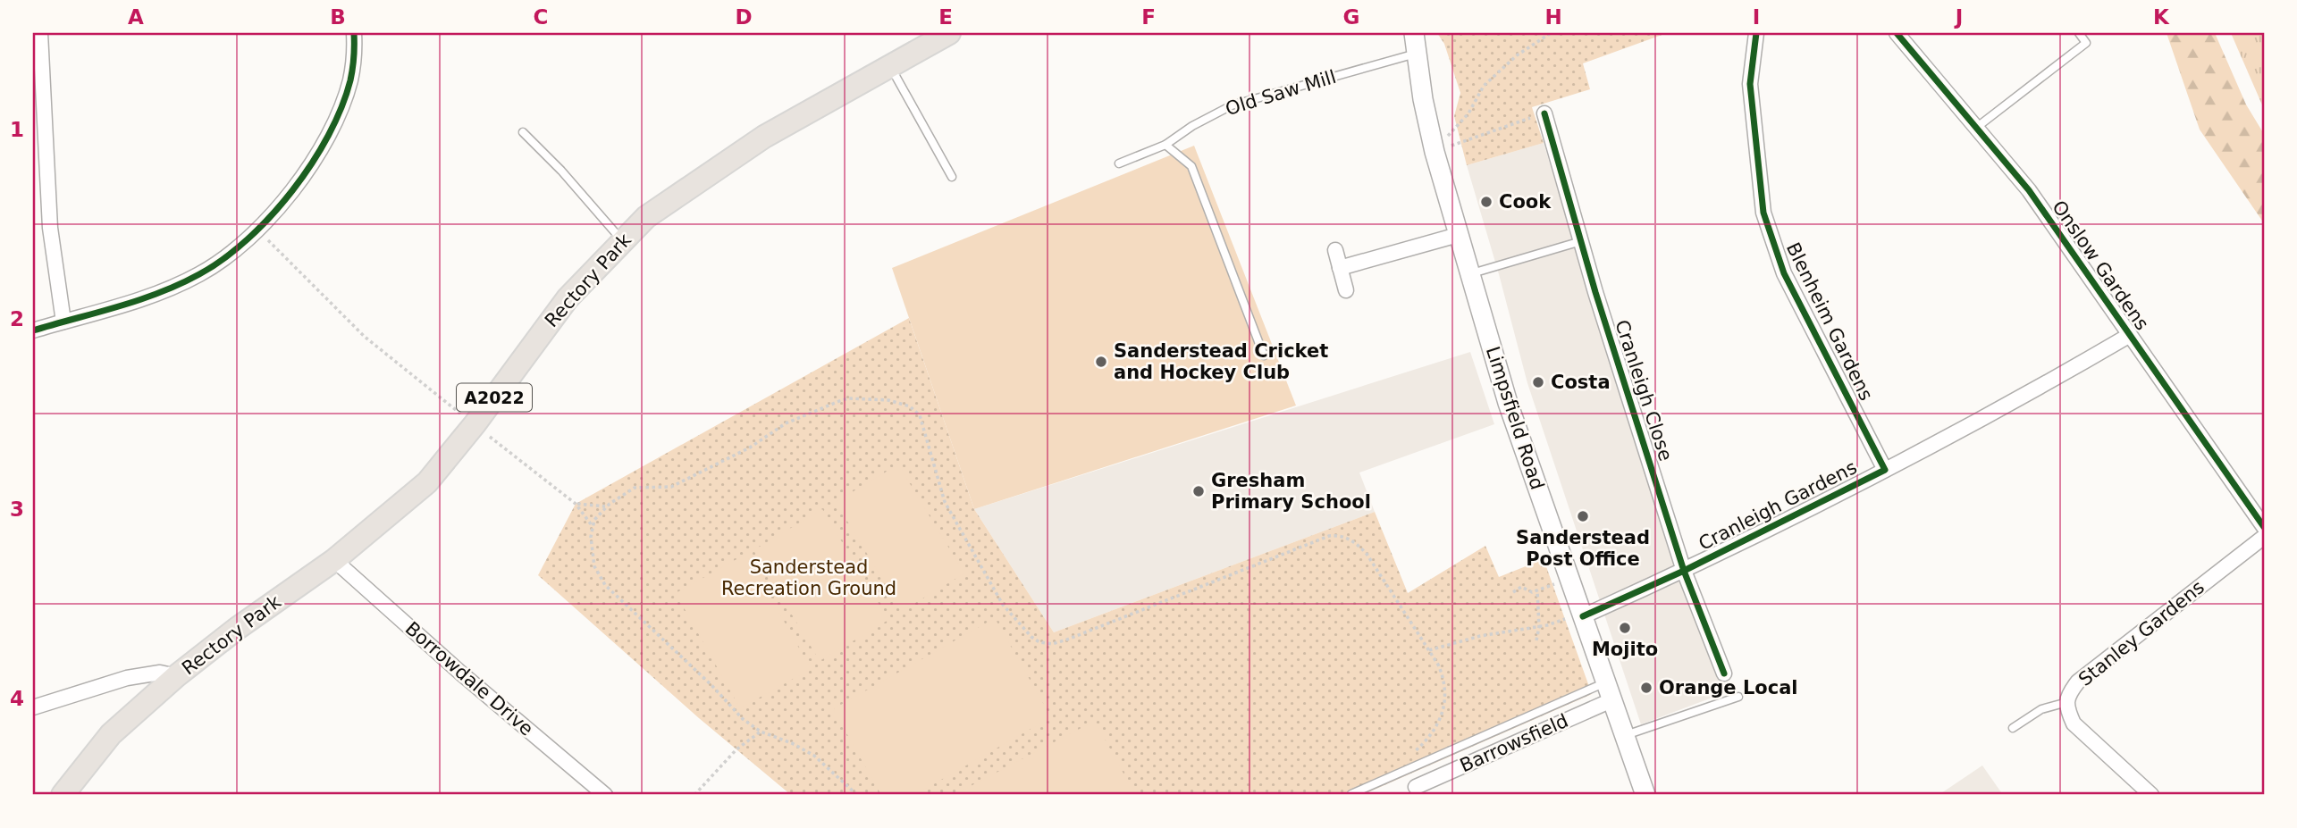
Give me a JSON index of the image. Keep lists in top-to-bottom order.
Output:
{
  "streets": {
    "main road": ["Rectory Park", "A2022", "Limpsfield Road"],
    "street": [
      "Onslow Gardens",
      "Blenheim Gardens",
      "Cranleigh Close",
      "Cranleigh Gardens",
      "Stanley Gardens",
      "Borrowdale Drive",
      "Barrowsfield"
    ],
    "lane": ["Old Saw Mill"]
  },
  "crossings": [
    ["Old Saw Mill", "Limpsfield Road"],
    ["Onslow Gardens", "Cranleigh Gardens"],
    ["Rectory Park", "Borrowdale Drive"],
    ["Blenheim Gardens", "Cranleigh Gardens"],
    ["Cranleigh Close", "Cranleigh Gardens"],
    ["Limpsfield Road", "Cranleigh Gardens"],
    ["Limpsfield Road", "Barrowsfield"]
  ],
  "parks": ["Sanderstead Recreation Ground"],
  "places": [
    "Cook",
    "Sanderstead Cricket and Hockey Club",
    "Costa",
    "Gresham Primary School",
    "Sanderstead Post Office",
    "Mojito",
    "Orange Local"
  ],
  "grid": {
    "columns": [
      "A",
      "B",
      "C",
      "D",
      "E",
      "F",
      "G",
      "H",
      "I",
      "J",
      "K"
    ],
    "rows": [
      "1",
      "2",
      "3",
      "4"
    ]
  }
}
